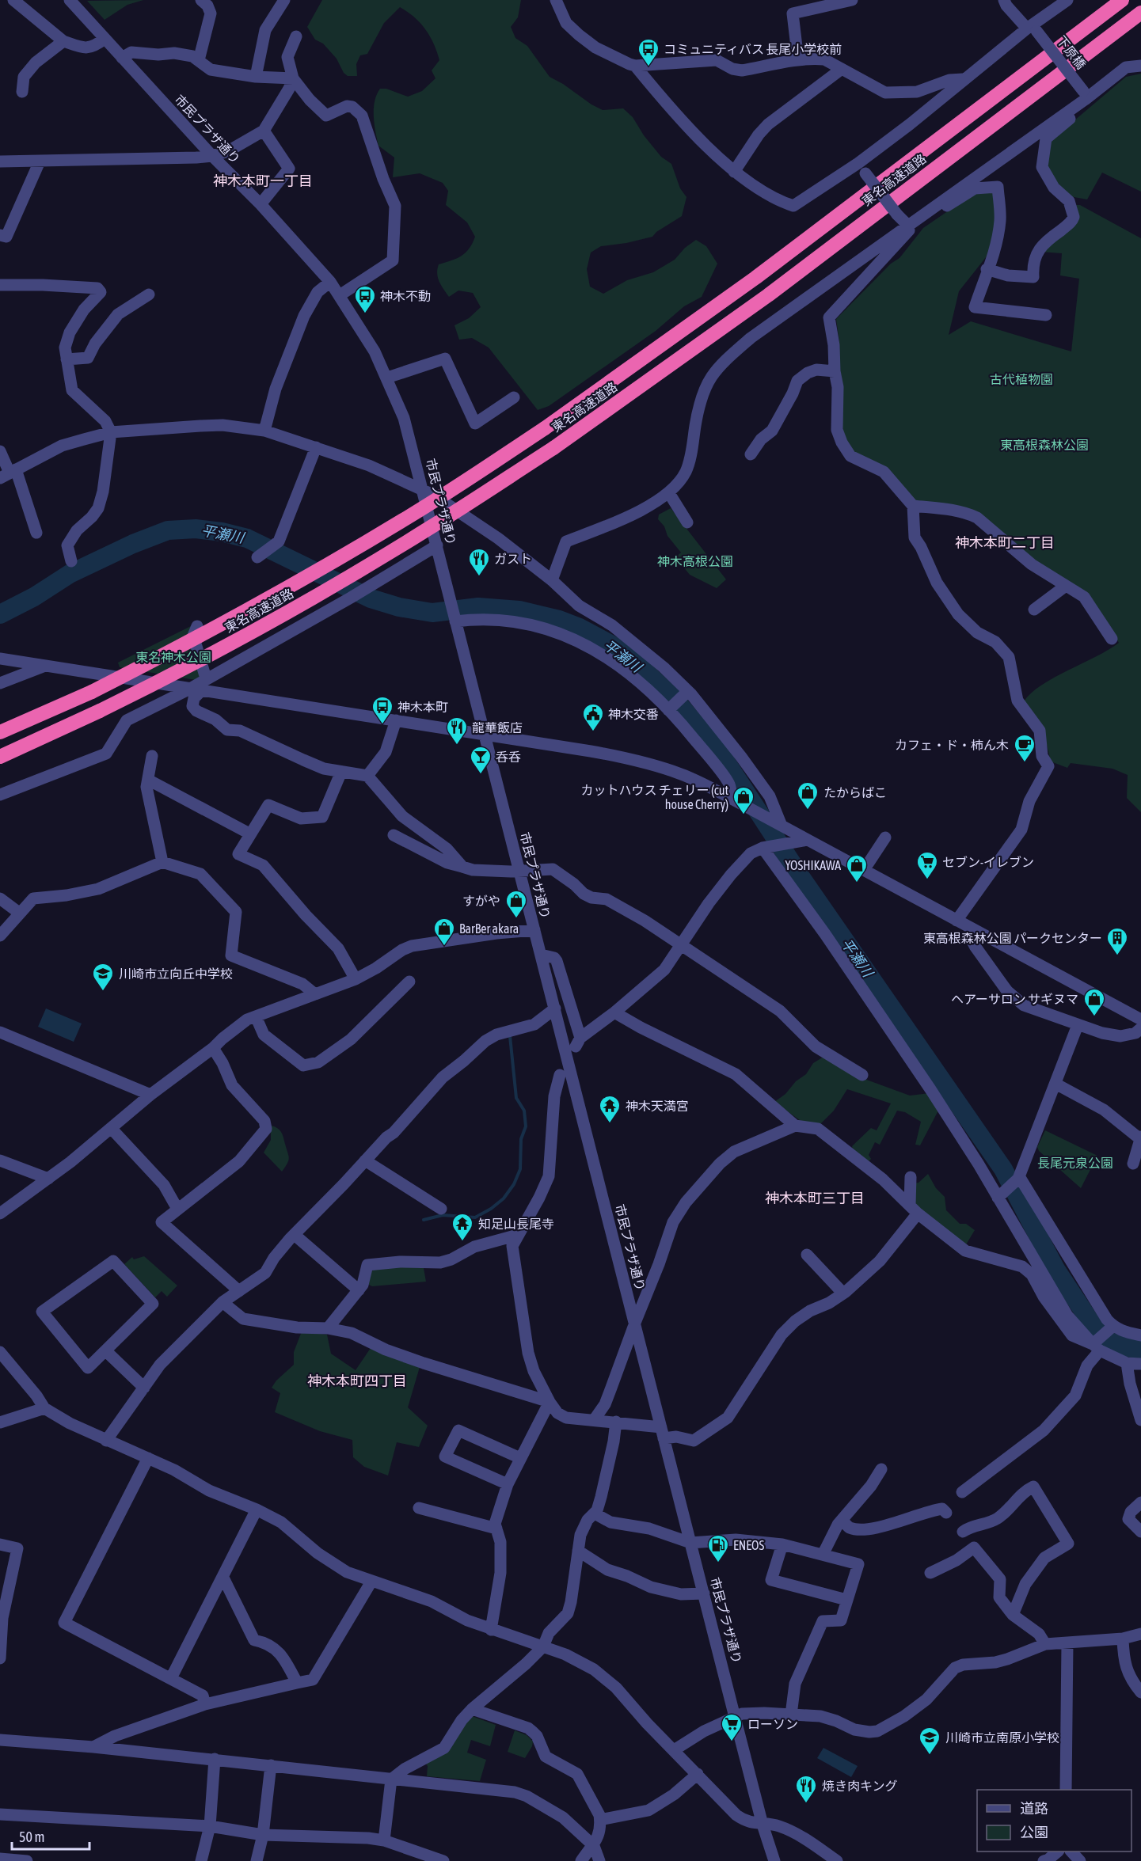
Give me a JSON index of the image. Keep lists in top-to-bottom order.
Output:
{
  "streets": {
    "highway": ["東名高速道路"],
    "street": ["下原橋", "市民プラザ通り"]
  },
  "districts": [
    "神木本町一丁目",
    "神木本町二丁目",
    "神木本町三丁目",
    "神木本町四丁目"
  ],
  "water": ["平瀬川"],
  "parks": [
    "古代植物園",
    "東高根森林公園",
    "神木高根公園",
    "東名神木公園",
    "長尾元泉公園"
  ],
  "places": {
    "bus stop": ["コミュニティバス 長尾小学校前", "神木不動", "神木本町"],
    "restaurant": ["ガスト", "龍華飯店", "焼き肉キング"],
    "public building": ["神木交番"],
    "cafe": ["カフェ・ド・柿ん木"],
    "bar": ["呑呑"],
    "shop": [
      "たからばこ",
      "カットハウス チェリー (cut house Cherry)",
      "YOSHIKAWA",
      "すがや",
      "BarBer akara",
      "ヘアーサロン サギヌマ"
    ],
    "supermarket": ["セブン-イレブン", "ローソン"],
    "building": ["東高根森林公園 パークセンター"],
    "school or university": ["川崎市立向丘中学校", "川崎市立南原小学校"],
    "temple": ["神木天満宮", "知足山長尾寺"],
    "fuel station": ["ENEOS"]
  },
  "legend": ["道路", "公園"],
  "scale_bar": "50 m"
}
